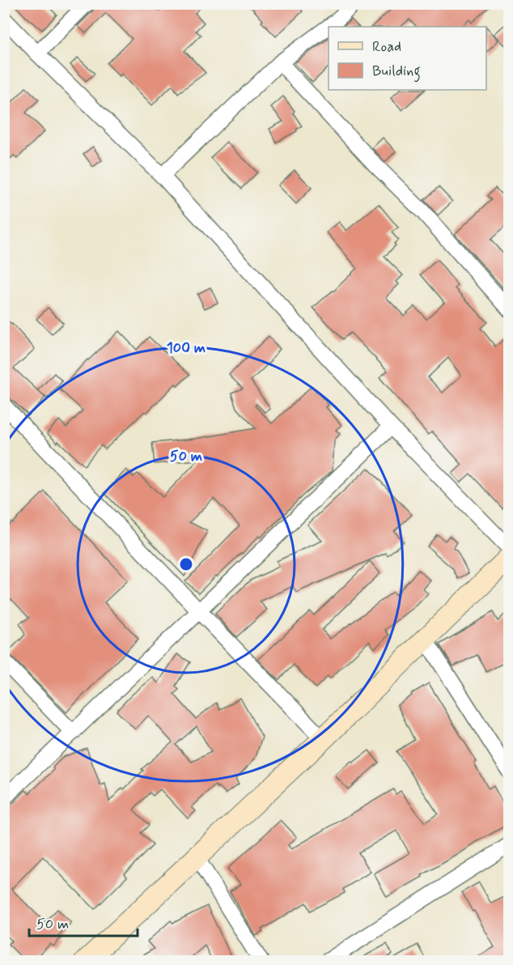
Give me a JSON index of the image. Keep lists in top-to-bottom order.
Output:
{
  "legend": ["Road", "Building"],
  "scale_bar": "50 m",
  "rings": ["100 m", "50 m"]
}
